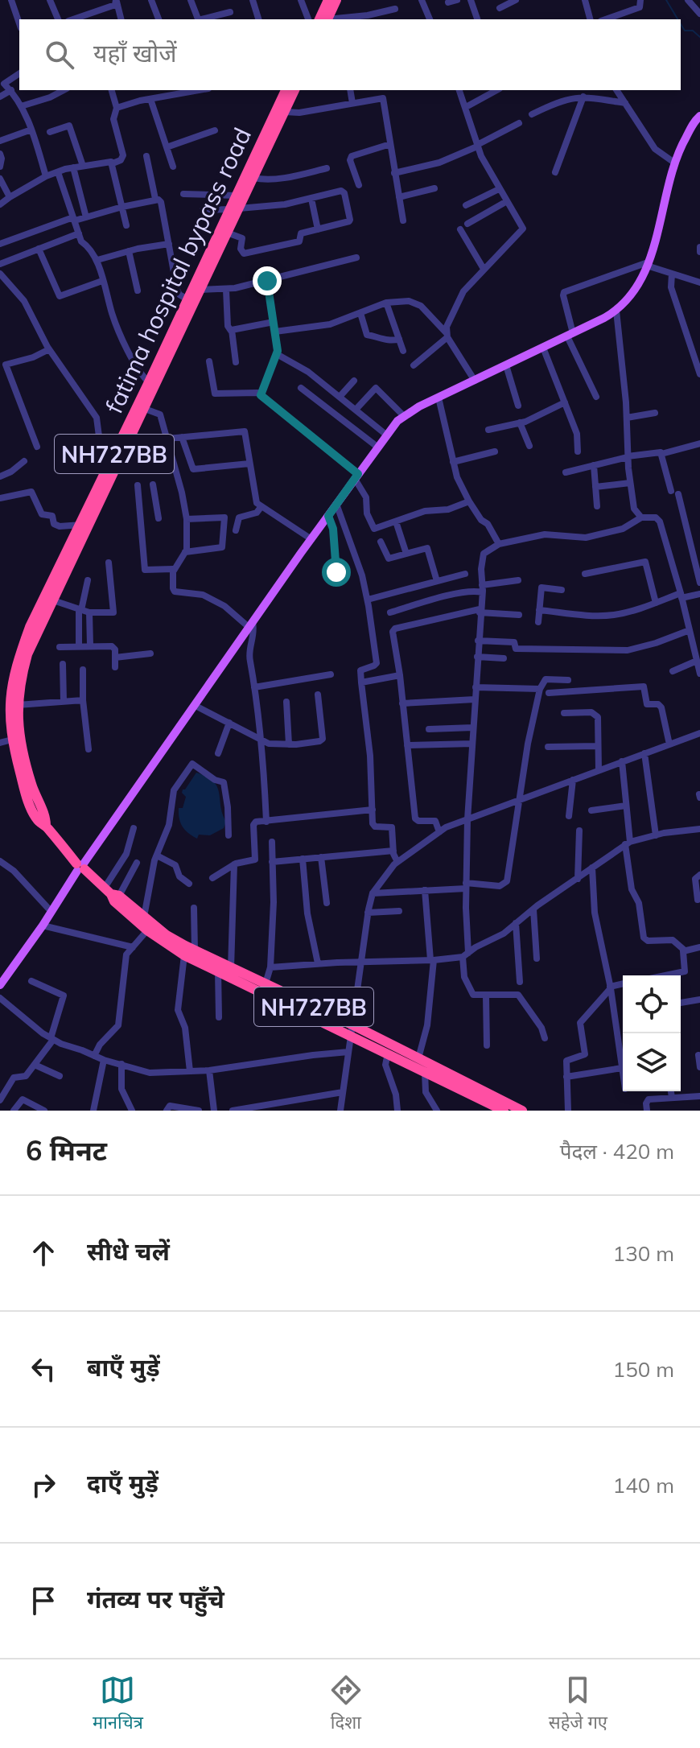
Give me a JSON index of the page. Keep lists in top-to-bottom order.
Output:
{
  "streets": {
    "highway": ["fatima hospital bypass road", "NH727BB"]
  },
  "page": {
    "search": "यहाँ खोजें",
    "heading": ["6 मिनट", "पैदल · 420 m"],
    "list": [
      ["सीधे चलें", "130 m"],
      ["बाएँ मुड़ें", "150 m"],
      ["दाएँ मुड़ें", "140 m"],
      "गंतव्य पर पहुँचे"
    ],
    "nav": ["मानचित्र", "दिशा", "सहेजे गए"]
  }
}
